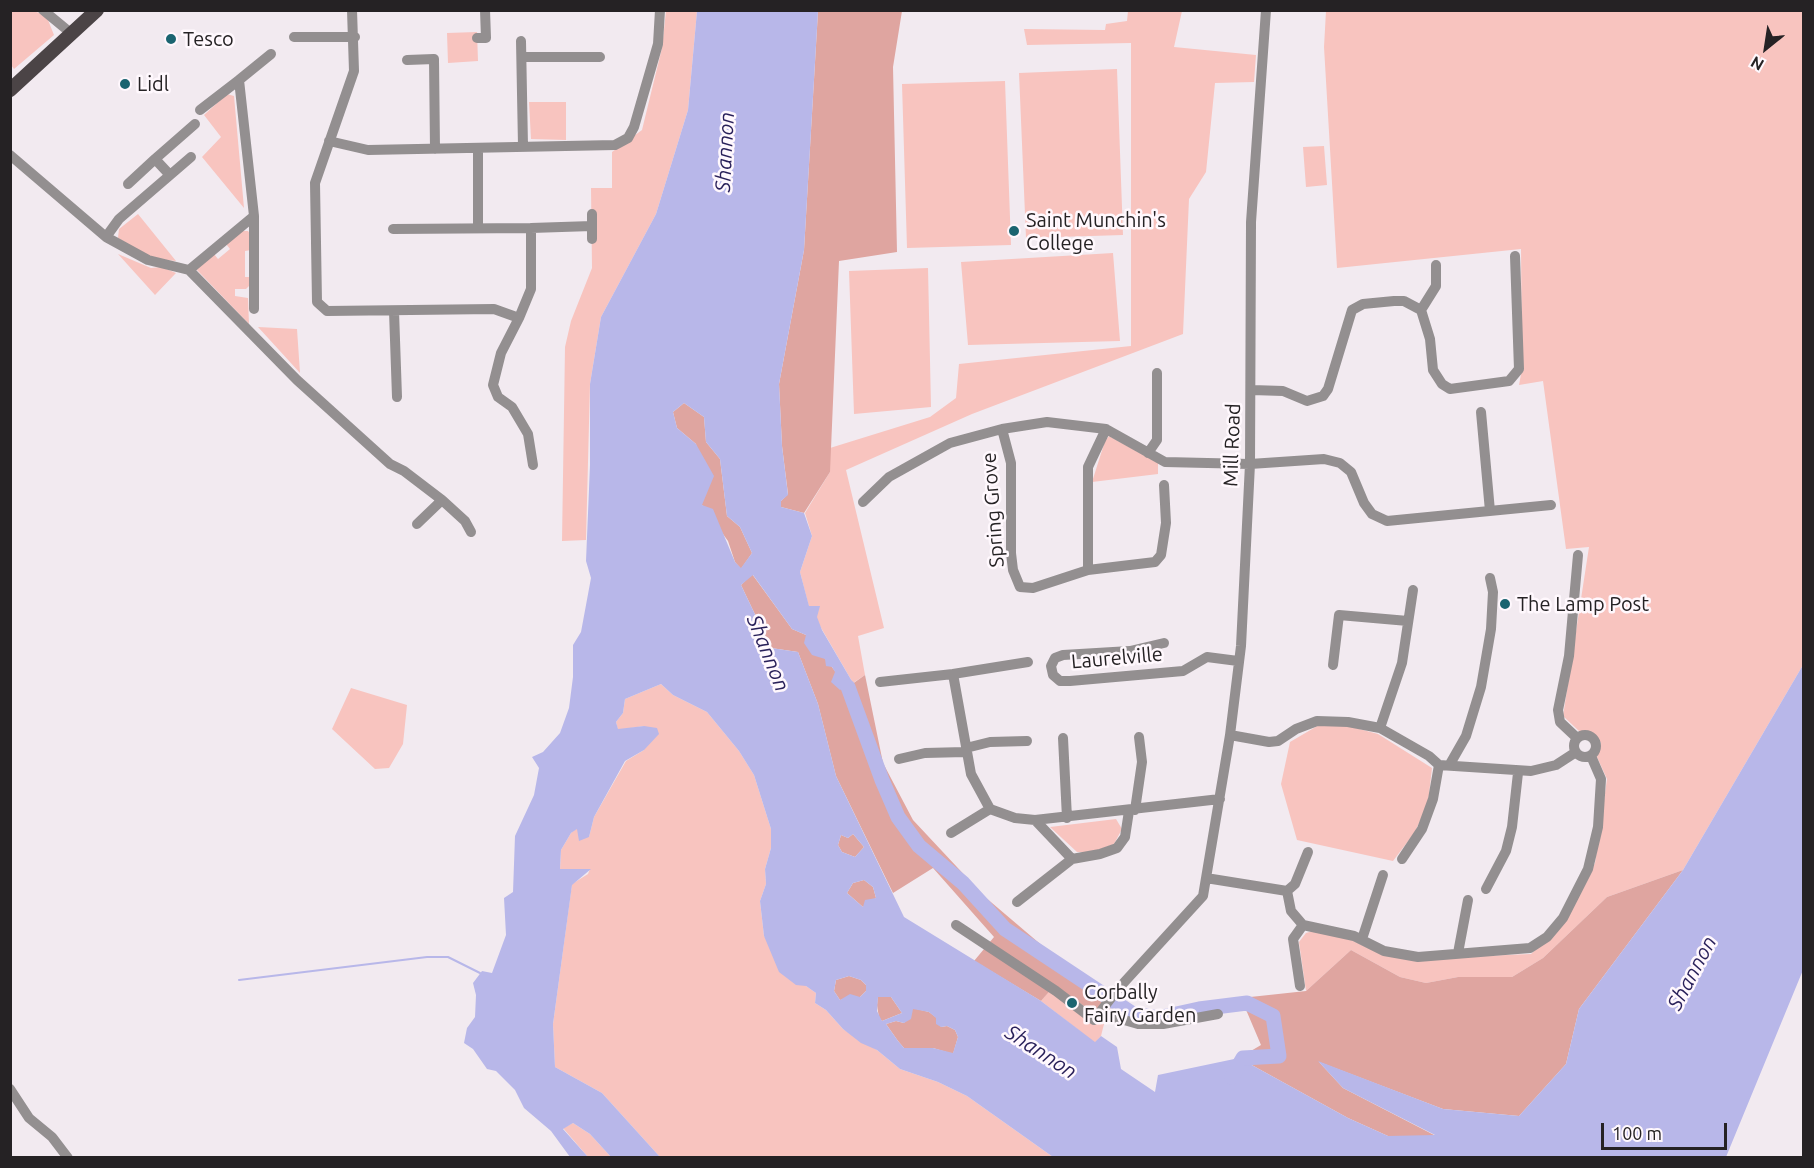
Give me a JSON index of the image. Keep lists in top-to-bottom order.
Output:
{
  "streets": {
    "street": ["Mill Road", "Spring Grove", "Laurelville"]
  },
  "crossings": [
    ["Mill Road", "Spring Grove"],
    ["Mill Road", "Laurelville"]
  ],
  "water": ["Shannon"],
  "places": [
    "Tesco",
    "Lidl",
    "Saint Munchin's College",
    "The Lamp Post",
    "Corbally Fairy Garden"
  ],
  "scale_bar": "100 m",
  "north": "bottom left"
}
